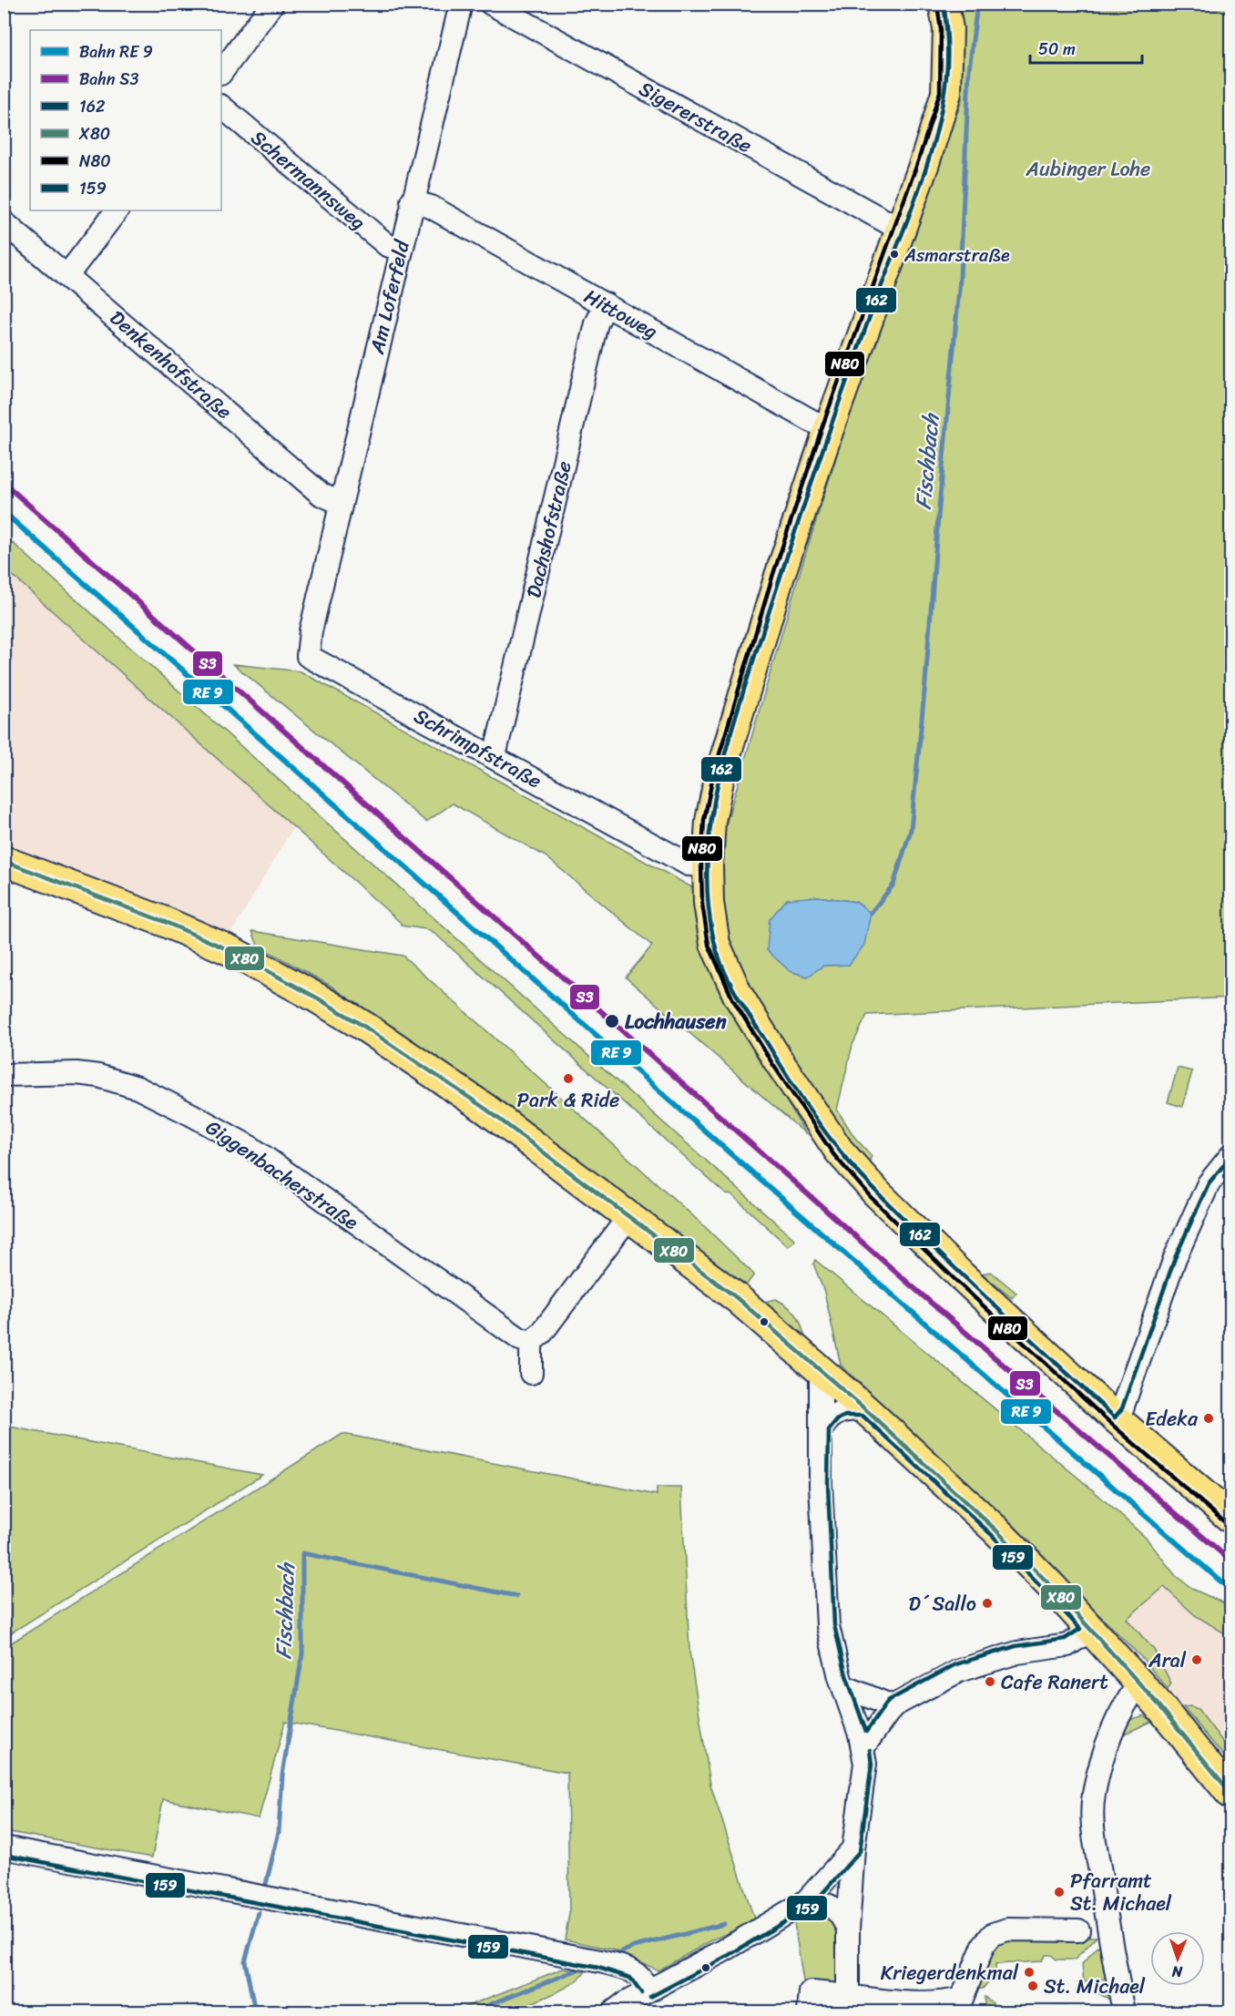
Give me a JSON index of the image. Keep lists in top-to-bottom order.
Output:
{
  "streets": {
    "street": [
      "Sigererstraße",
      "Schermannsweg",
      "Am Loferfeld",
      "Hittoweg",
      "Denkenhofstraße",
      "Dachshofstraße",
      "Schrimpfstraße",
      "Giggenbacherstraße"
    ]
  },
  "crossings": [
    ["Schermannsweg", "Am Loferfeld"],
    ["Am Loferfeld", "Hittoweg"],
    ["Am Loferfeld", "Denkenhofstraße"],
    ["Am Loferfeld", "Schrimpfstraße"],
    ["Hittoweg", "Dachshofstraße"],
    ["Dachshofstraße", "Schrimpfstraße"]
  ],
  "water": ["Fischbach"],
  "parks": ["Aubinger Lohe"],
  "places": [
    "Asmarstraße",
    "Lochhausen",
    "Park & Ride",
    "Edeka",
    "D´Sallo",
    "Aral",
    "Cafe Ranert",
    "Pfarramt St. Michael",
    "Kriegerdenkmal",
    "St. Michael"
  ],
  "lines": [
    "transit line 162",
    "transit line N80",
    "rail line S3",
    "transit line X80",
    "transit line 159"
  ],
  "legend": [
    "Bahn RE 9",
    "Bahn S3",
    "162",
    "X80",
    "N80",
    "159"
  ],
  "scale_bar": "50 m",
  "north": "bottom"
}
